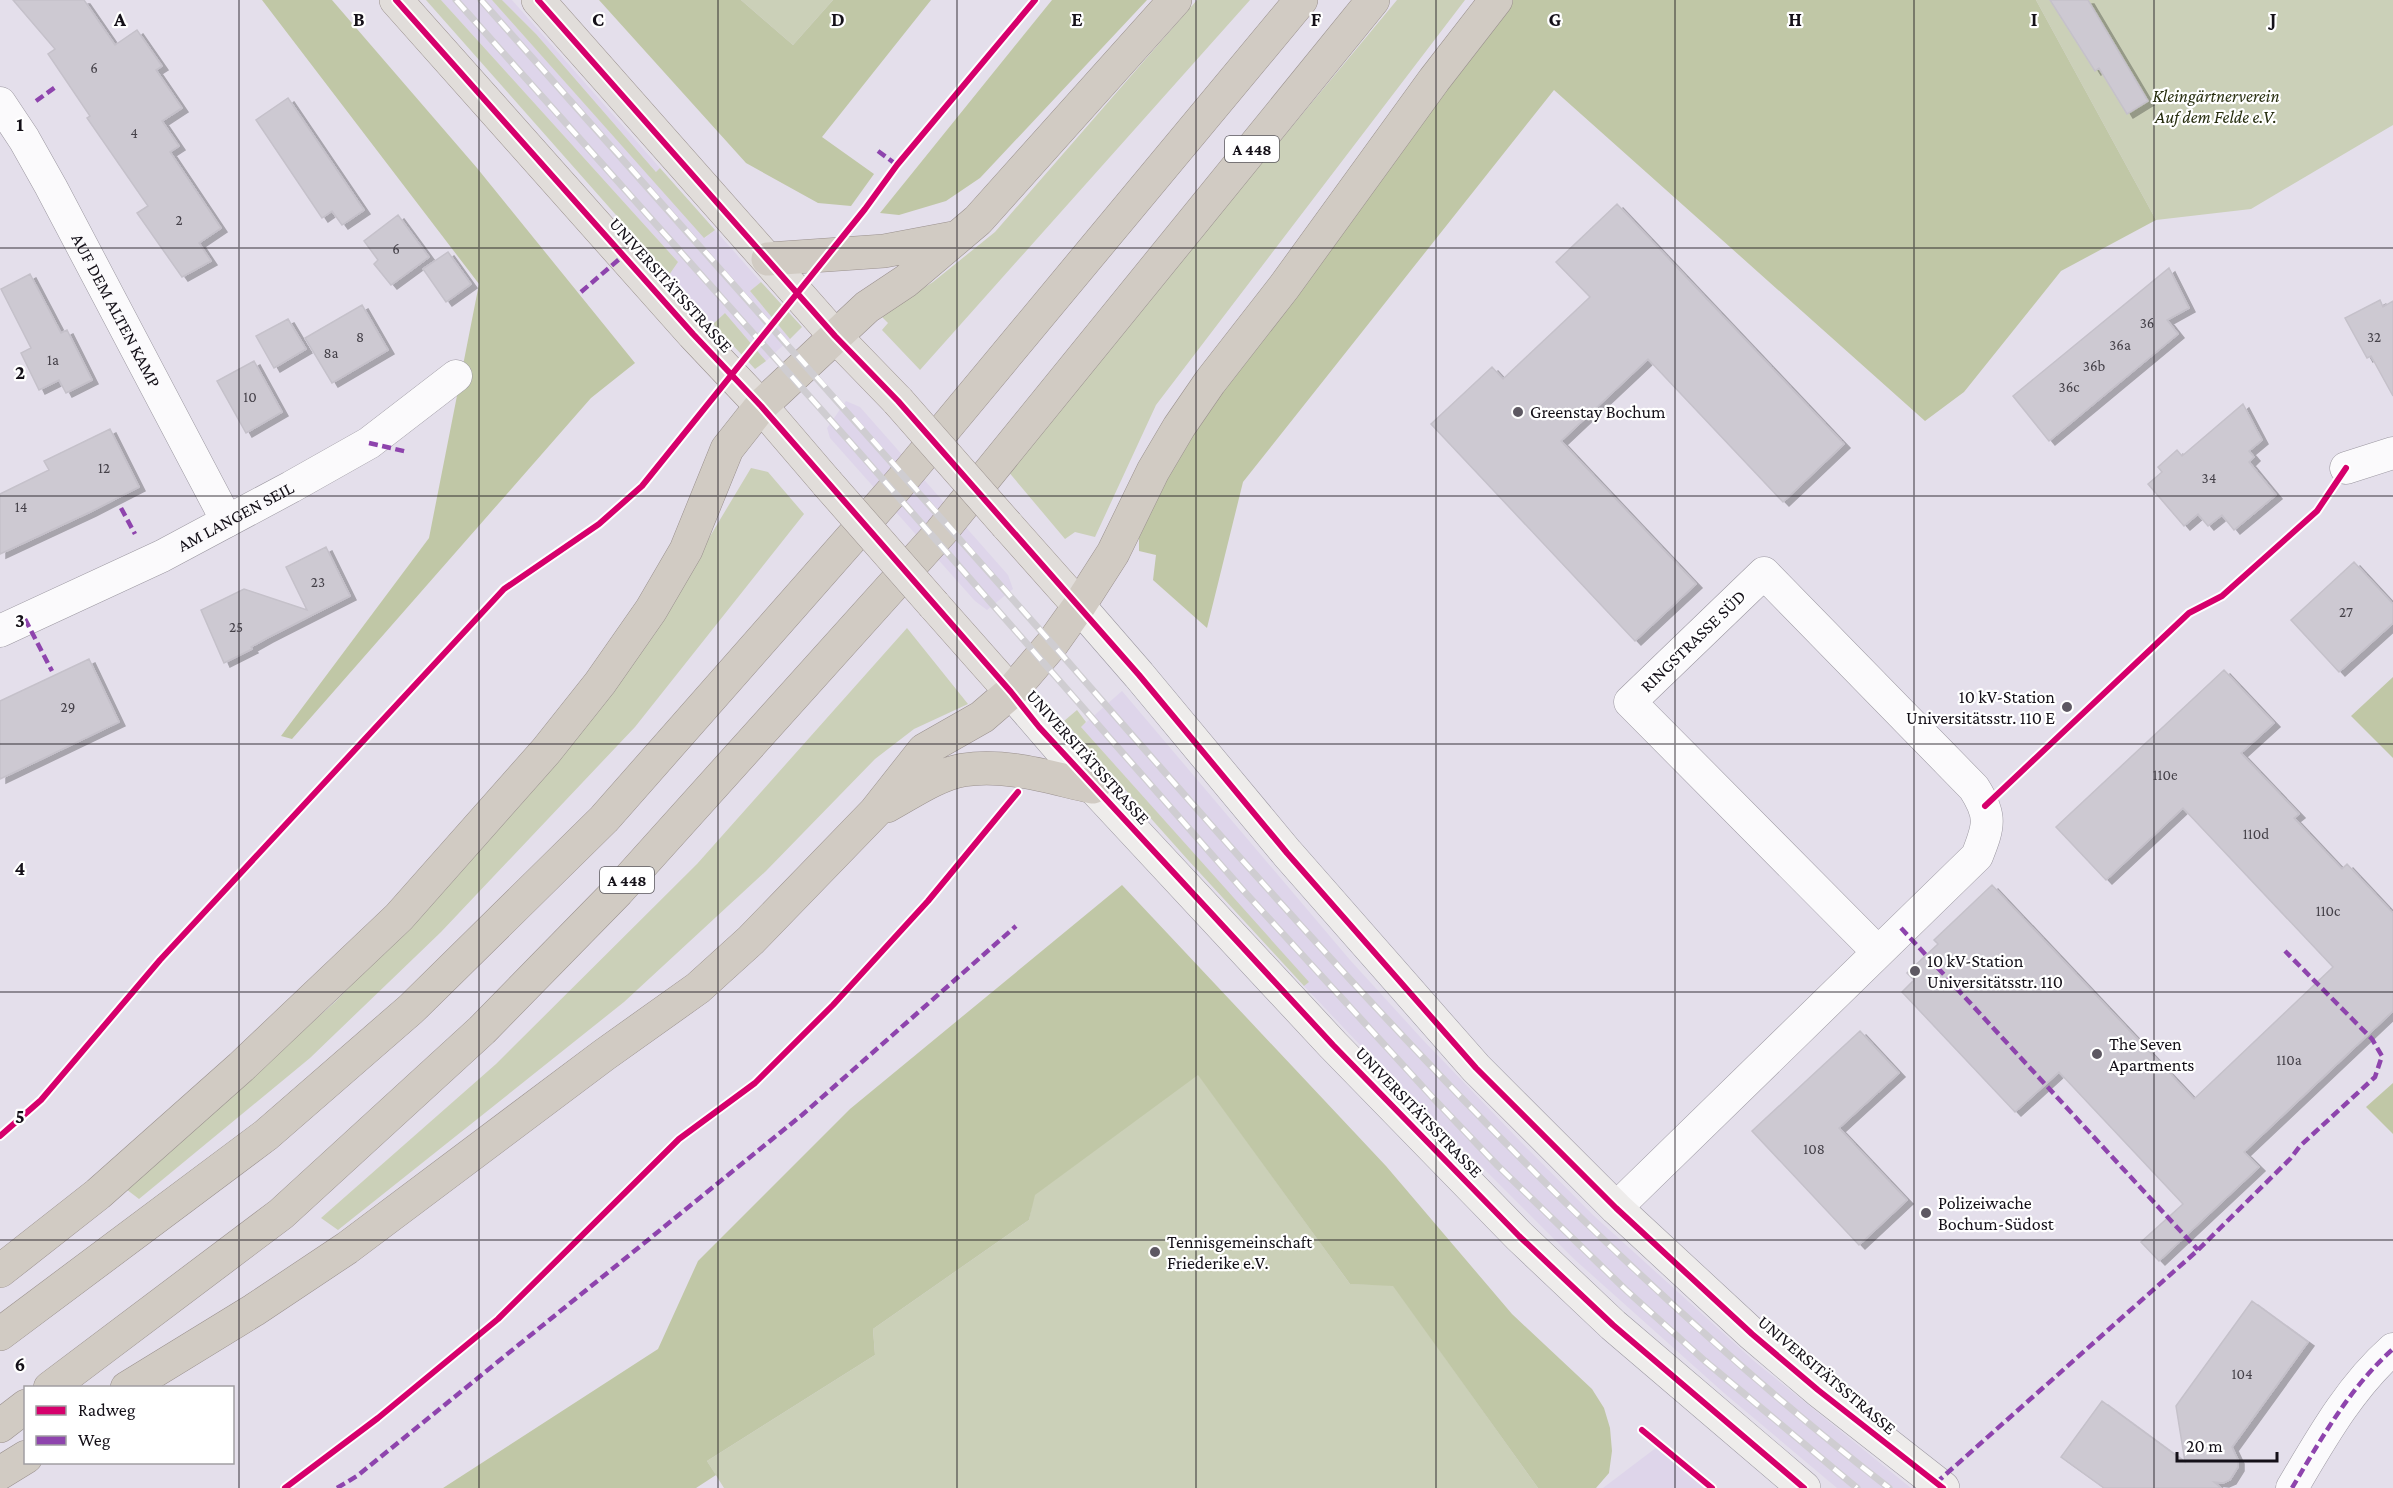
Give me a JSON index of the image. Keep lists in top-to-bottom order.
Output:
{
  "streets": {
    "highway": ["A 448"],
    "main road": ["UNIVERSITÄTSSTRASSE"],
    "street": ["AUF DEM ALTEN KAMP", "AM LANGEN SEIL", "RINGSTRASSE SÜD"]
  },
  "crossings": [
    ["AUF DEM ALTEN KAMP", "AM LANGEN SEIL"]
  ],
  "parks": ["Kleingärtnerverein Auf dem Felde e.V."],
  "places": [
    "Greenstay Bochum",
    "10 kV-Station Universitätsstr. 110 E",
    "10 kV-Station Universitätsstr. 110",
    "The Seven Apartments",
    "Polizeiwache Bochum-Südost",
    "Tennisgemeinschaft Friederike e.V."
  ],
  "house_numbers": [
    "6",
    "4",
    "2",
    "6",
    "36",
    "8",
    "32",
    "36a",
    "8a",
    "1a",
    "36b",
    "36c",
    "10",
    "12",
    "34",
    "14",
    "23",
    "27",
    "25",
    "29",
    "110e",
    "110d",
    "110c",
    "110a",
    "108",
    "104"
  ],
  "legend": ["Radweg", "Weg"],
  "scale_bar": "20 m",
  "grid": {
    "columns": [
      "A",
      "B",
      "C",
      "D",
      "E",
      "F",
      "G",
      "H",
      "I",
      "J"
    ],
    "rows": [
      "1",
      "2",
      "3",
      "4",
      "5",
      "6"
    ]
  }
}
